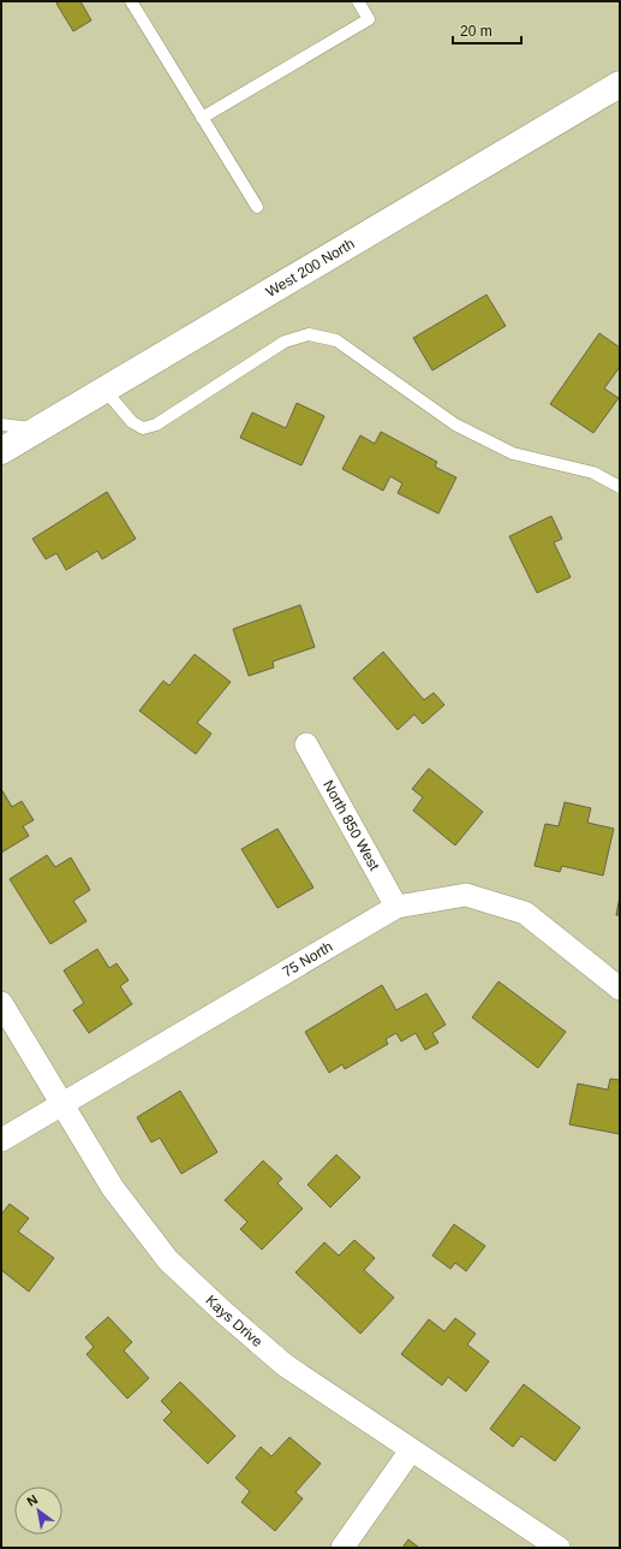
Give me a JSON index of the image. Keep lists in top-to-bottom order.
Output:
{
  "streets": {
    "main road": ["West 200 North"],
    "street": ["North 850 West", "75 North", "Kays Drive"]
  },
  "crossings": [
    ["North 850 West", "75 North"],
    ["75 North", "Kays Drive"]
  ],
  "scale_bar": "20 m",
  "north": "top left"
}
